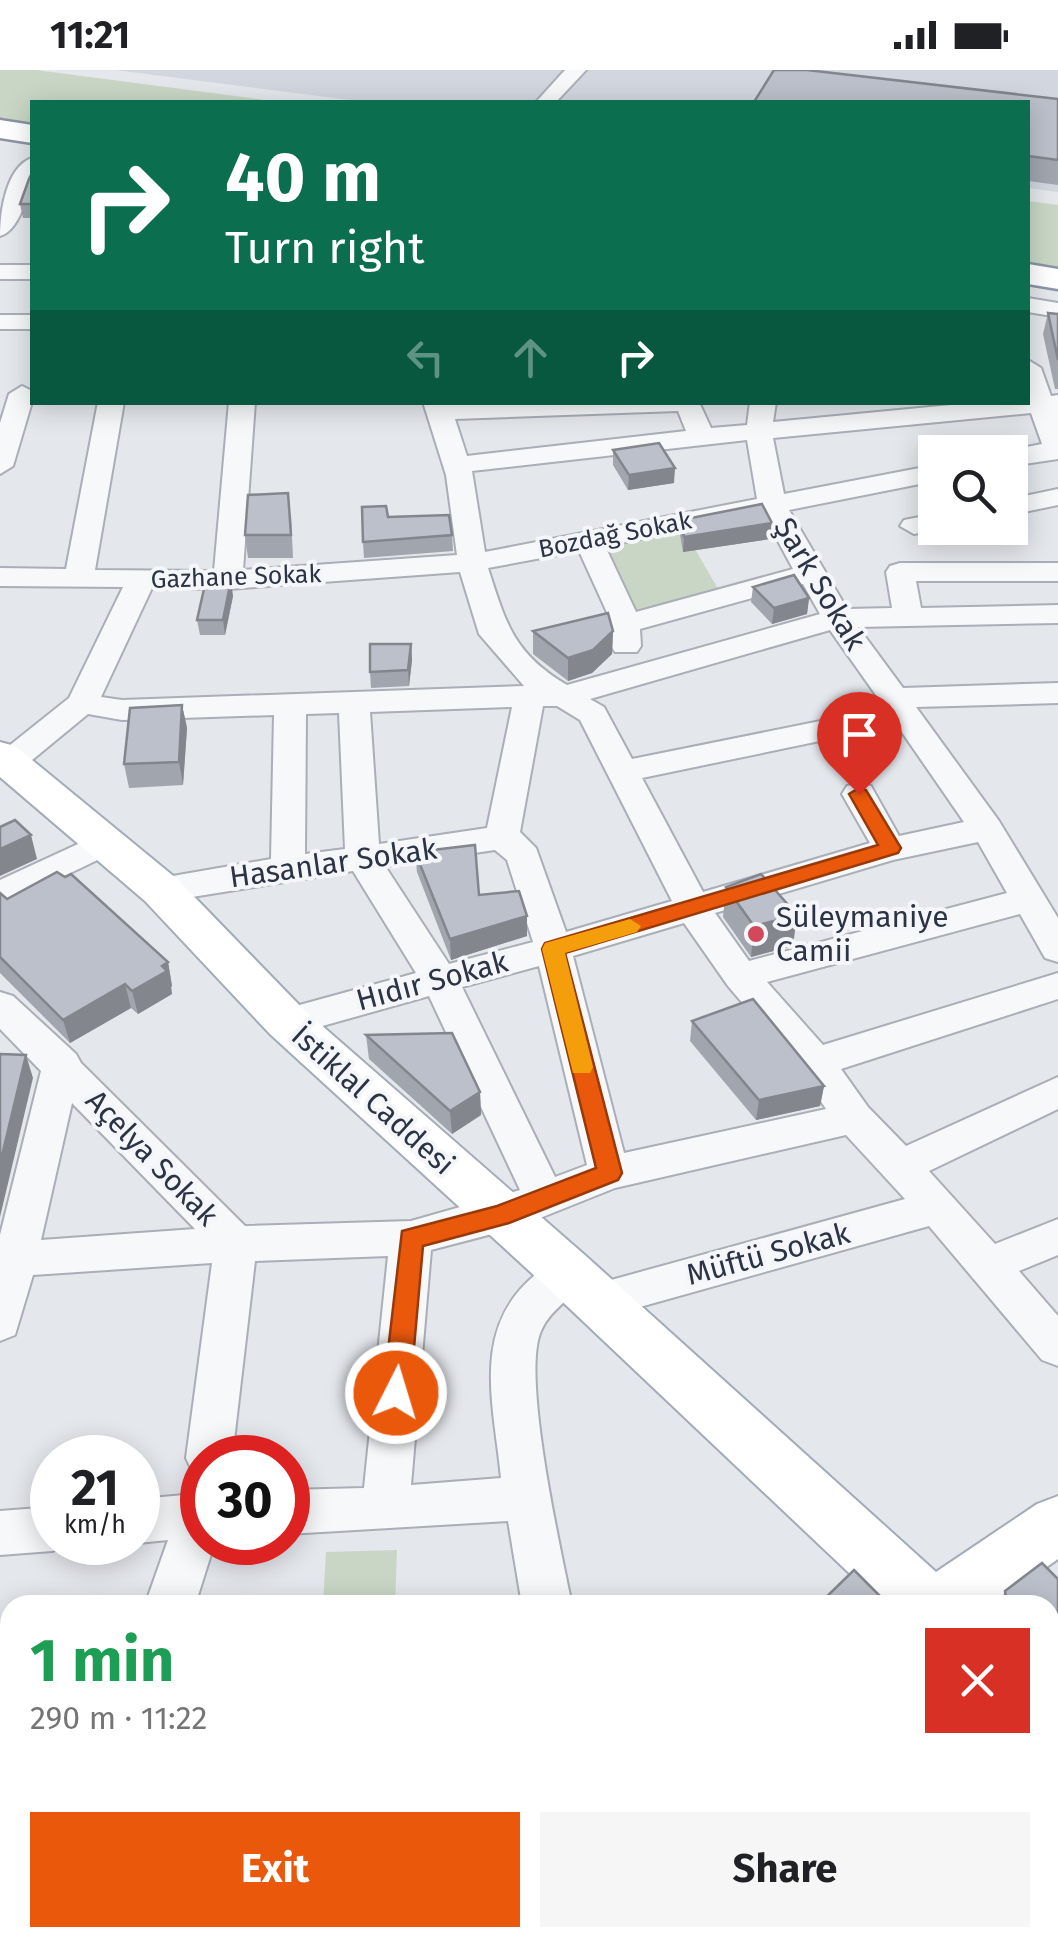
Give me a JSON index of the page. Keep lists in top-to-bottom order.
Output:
{
  "streets": {
    "main road": ["İstiklal Caddesi"],
    "street": [
      "Bozdağ Sokak",
      "Gazhane Sokak",
      "Şark Sokak",
      "Hasanlar Sokak",
      "Hıdır Sokak",
      "Açelya Sokak",
      "Müftü Sokak"
    ]
  },
  "crossings": [
    ["Bozdağ Sokak", "Gazhane Sokak"],
    ["Bozdağ Sokak", "Şark Sokak"],
    ["Şark Sokak", "Hıdır Sokak"],
    ["Hasanlar Sokak", "İstiklal Caddesi"],
    ["Hıdır Sokak", "İstiklal Caddesi"],
    ["İstiklal Caddesi", "Müftü Sokak"]
  ],
  "places": ["Süleymaniye Camii"],
  "page": {
    "status": "11:21",
    "turn": ["40 m", "Turn right"],
    "speed": "21 km/h",
    "limit": "30",
    "heading": ["1 min", "290 m · 11:22"],
    "buttons": ["Exit", "Share"]
  }
}
